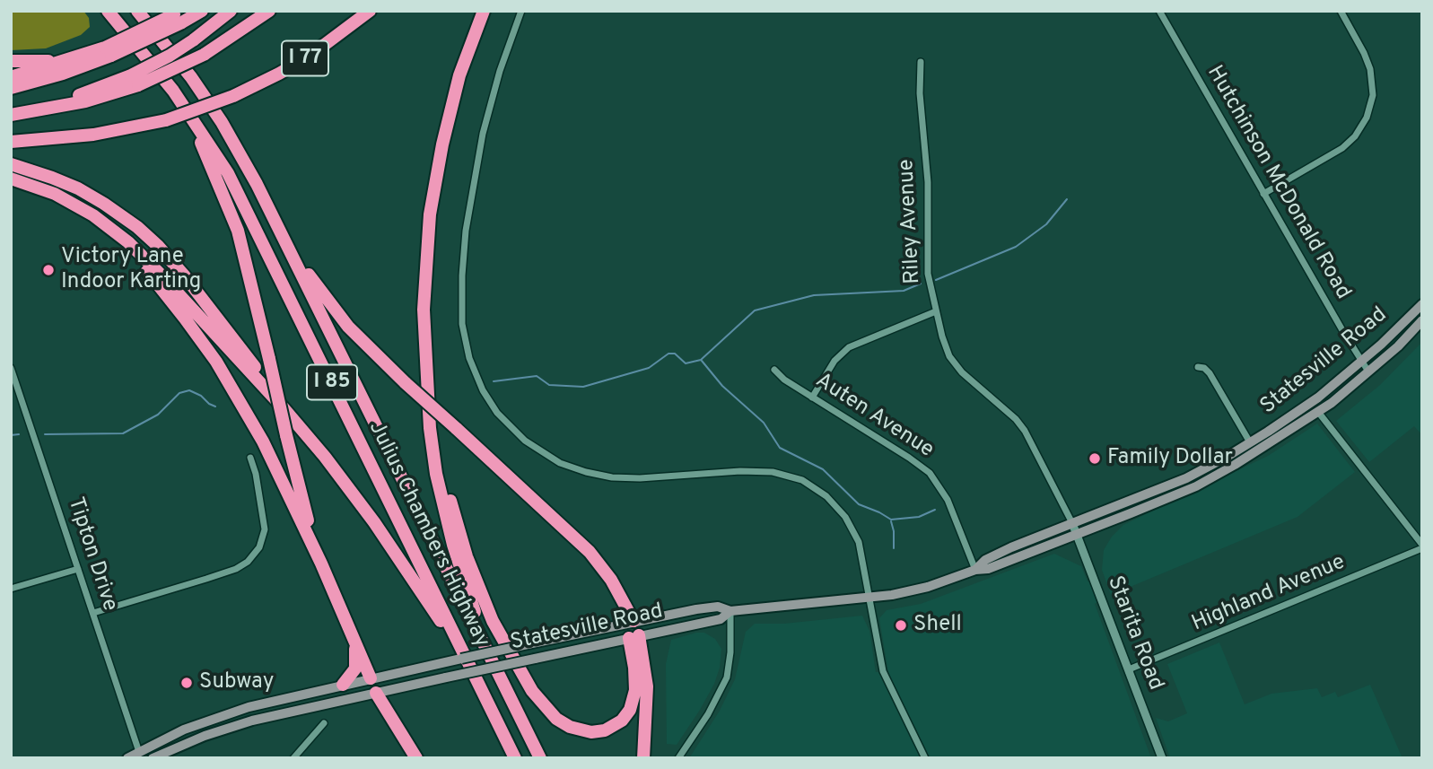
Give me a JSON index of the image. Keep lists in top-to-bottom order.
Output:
{
  "streets": {
    "highway": ["I 77", "I 85", "Julius Chambers Highway"],
    "main road": ["Statesville Road"],
    "street": [
      "Hutchinson McDonald Road",
      "Riley Avenue",
      "Auten Avenue",
      "Tipton Drive",
      "Highland Avenue",
      "Starita Road"
    ]
  },
  "crossings": [
    ["Hutchinson McDonald Road", "Statesville Road"],
    ["Riley Avenue", "Statesville Road"],
    ["Riley Avenue", "Starita Road"],
    ["Statesville Road", "Auten Avenue"],
    ["Statesville Road", "Tipton Drive"],
    ["Statesville Road", "Starita Road"],
    ["Highland Avenue", "Starita Road"]
  ],
  "places": [
    "Victory Lane Indoor Karting",
    "Family Dollar",
    "Shell",
    "Subway"
  ]
}
